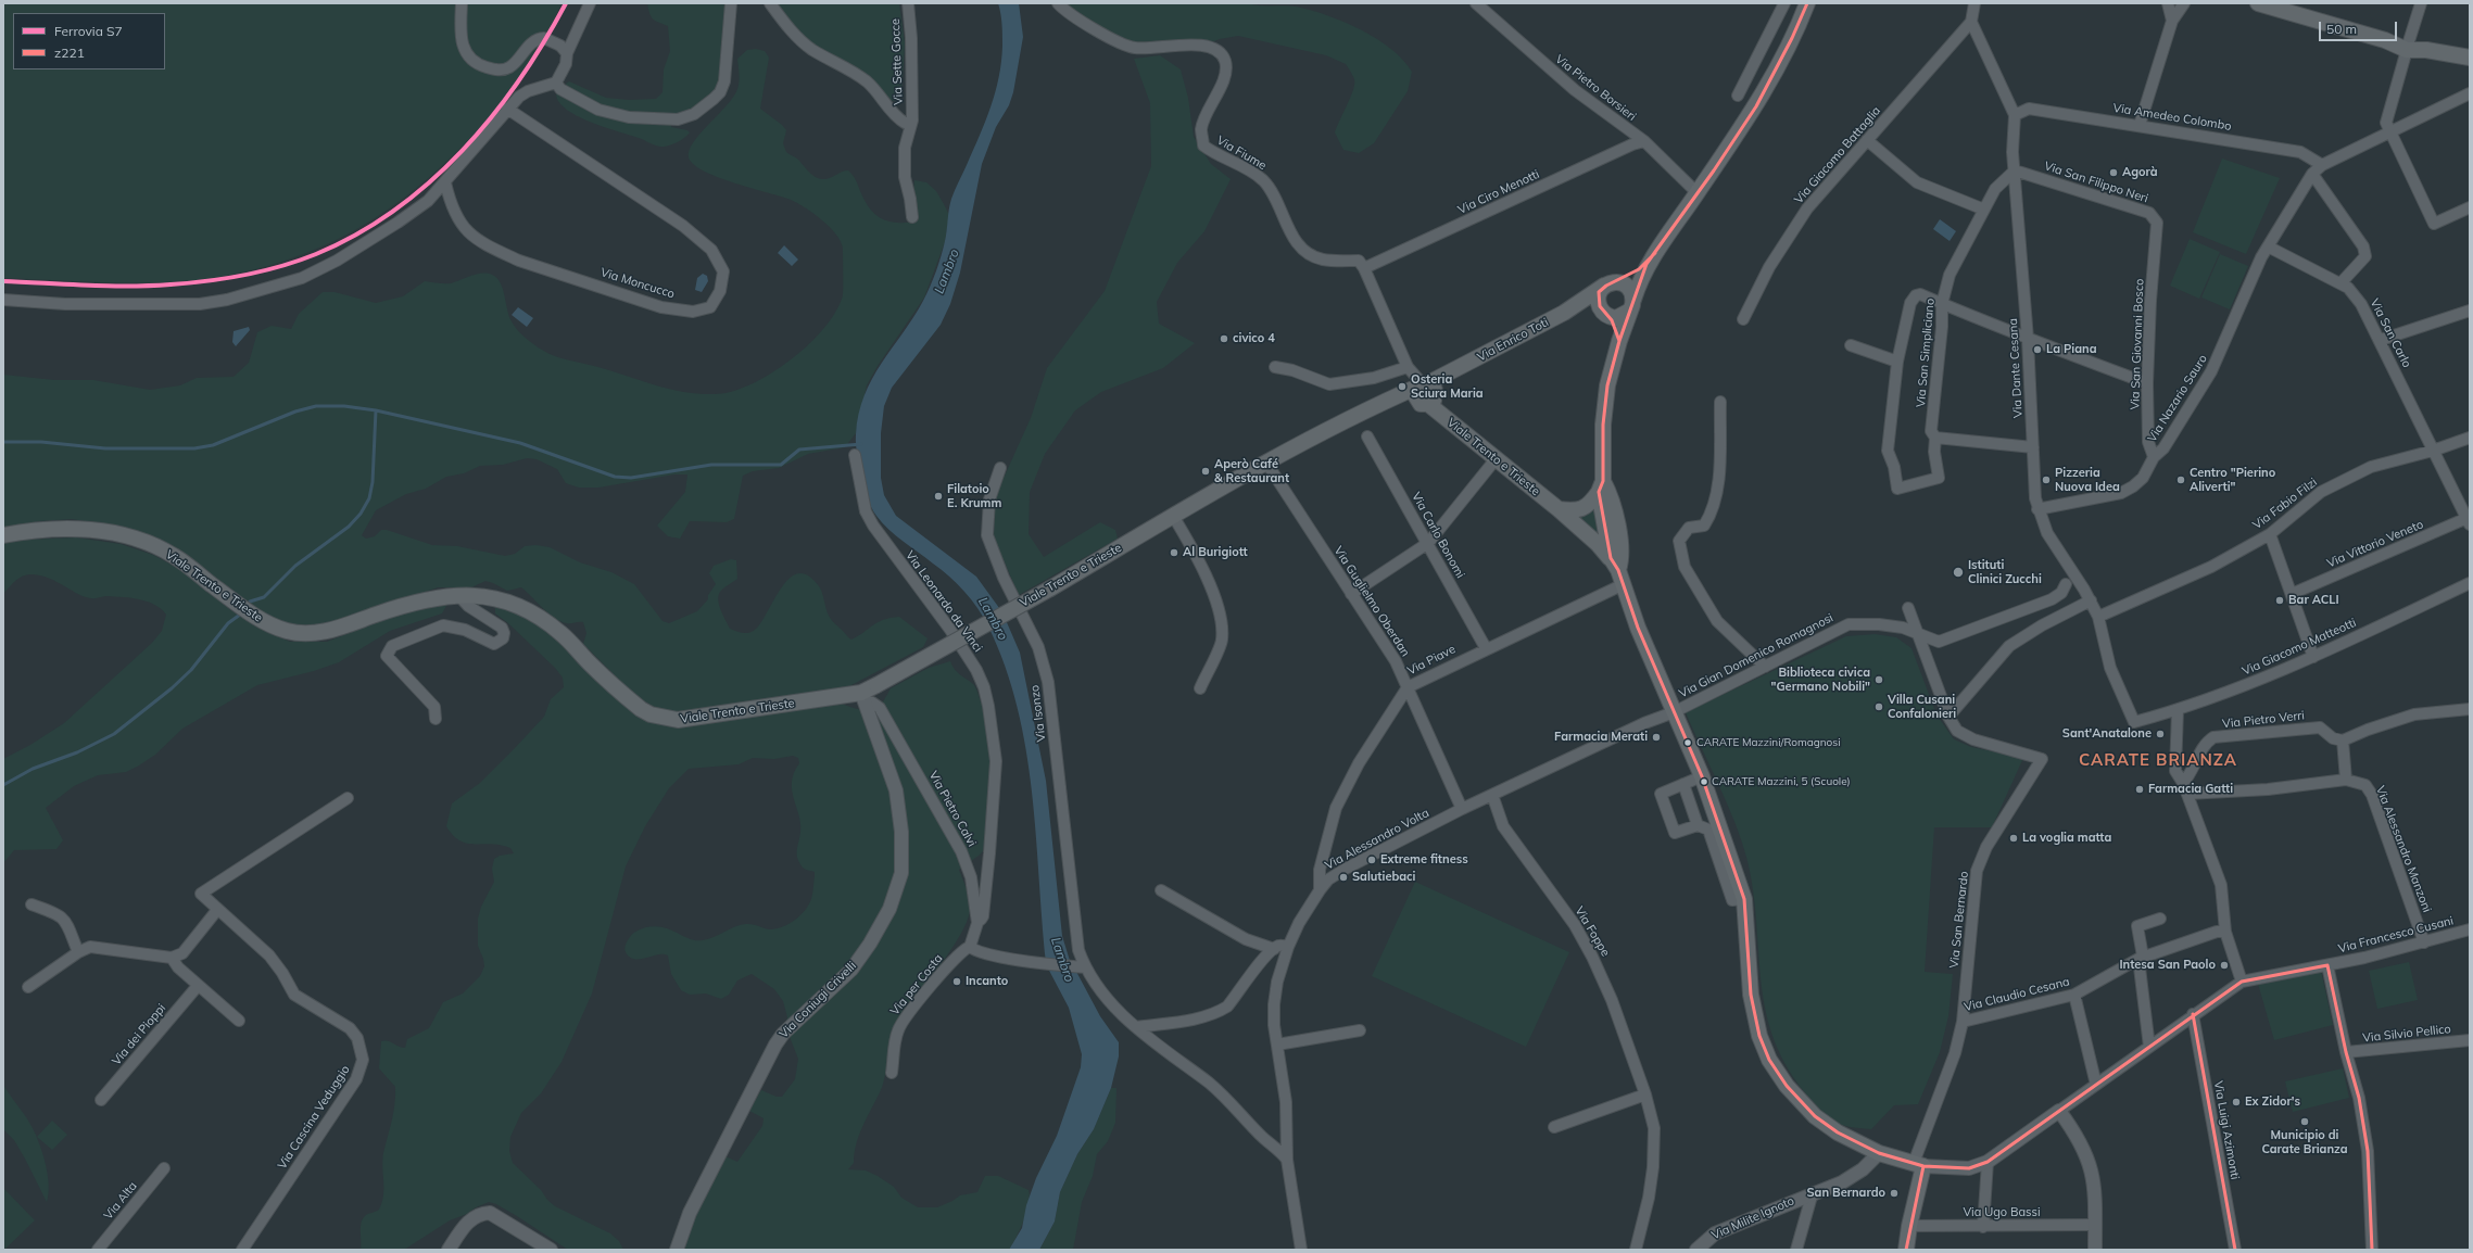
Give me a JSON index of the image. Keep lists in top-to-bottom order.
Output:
{
  "streets": {
    "main road": ["Via Enrico Toti", "Viale Trento e Trieste"],
    "street": [
      "Via Sette Gocce",
      "Via Pietro Borsieri",
      "Via Amedeo Colombo",
      "Via Fiume",
      "Via Giacomo Battaglia",
      "Via San Filippo Neri",
      "Via Ciro Menotti",
      "Via Moncucco",
      "Via San Carlo",
      "Via San Giovanni Bosco",
      "Via San Simpliciano",
      "Via Dante Cesana",
      "Via Nazario Sauro",
      "Via Fabio Filzi",
      "Via Carlo Bonomi",
      "Via Vittorio Veneto",
      "Via Leonardo da Vinci",
      "Via Guglielmo Oberdan",
      "Via Giacomo Matteotti",
      "Via Gian Domenico Romagnosi",
      "Via Piave",
      "Via Isonzo",
      "Via Pietro Verri",
      "Via Pietro Calvi",
      "Via Alessandro Volta",
      "Via Alessandro Manzoni",
      "Via San Bernardo",
      "Via Foppe",
      "Via Francesco Cusani",
      "Via per Costa",
      "Via Claudio Cesana",
      "Via Coniugi Crivelli",
      "Via Silvio Pellico",
      "Via dei Pioppi",
      "Via Cascina Veduggio",
      "Via Luigi Azimonti",
      "Via Alta",
      "Via Ugo Bassi",
      "Via Milite Ignoto"
    ]
  },
  "crossings": [
    ["Via Pietro Borsieri", "Via Ciro Menotti"],
    ["Via Amedeo Colombo", "Via Dante Cesana"],
    ["Via Amedeo Colombo", "Via Nazario Sauro"],
    ["Via Fiume", "Via Ciro Menotti"],
    ["Via San Filippo Neri", "Via San Giovanni Bosco"],
    ["Via San Filippo Neri", "Via San Simpliciano"],
    ["Via San Filippo Neri", "Via Dante Cesana"],
    ["Via San Carlo", "Via Nazario Sauro"],
    ["Via San Carlo", "Via Fabio Filzi"],
    ["Via San Carlo", "Via Vittorio Veneto"],
    ["Via Enrico Toti", "Viale Trento e Trieste"],
    ["Via San Giovanni Bosco", "Via Nazario Sauro"],
    ["Via San Simpliciano", "Via Dante Cesana"],
    ["Via Dante Cesana", "Via Nazario Sauro"],
    ["Via Dante Cesana", "Via Fabio Filzi"],
    ["Via Dante Cesana", "Via Giacomo Matteotti"],
    ["Via Dante Cesana", "Via Gian Domenico Romagnosi"],
    ["Viale Trento e Trieste", "Via Guglielmo Oberdan"],
    ["Viale Trento e Trieste", "Via Gian Domenico Romagnosi"],
    ["Viale Trento e Trieste", "Via Piave"],
    ["Viale Trento e Trieste", "Via Pietro Calvi"],
    ["Viale Trento e Trieste", "Via Alessandro Volta"],
    ["Viale Trento e Trieste", "Via San Bernardo"],
    ["Viale Trento e Trieste", "Via Coniugi Crivelli"],
    ["Viale Trento e Trieste", "Via Milite Ignoto"],
    ["Via Carlo Bonomi", "Via Piave"],
    ["Via Leonardo da Vinci", "Via Pietro Calvi"],
    ["Via Guglielmo Oberdan", "Via Piave"],
    ["Via Guglielmo Oberdan", "Via Alessandro Volta"],
    ["Via Gian Domenico Romagnosi", "Via Alessandro Volta"],
    ["Via Piave", "Via Alessandro Volta"],
    ["Via Pietro Calvi", "Via per Costa"],
    ["Via Pietro Calvi", "Via Coniugi Crivelli"],
    ["Via Alessandro Volta", "Via Foppe"],
    ["Via Alessandro Manzoni", "Via Francesco Cusani"],
    ["Via San Bernardo", "Via Claudio Cesana"]
  ],
  "districts": ["CARATE BRIANZA"],
  "water": ["Lambro"],
  "places": [
    "Agorà",
    "civico 4",
    "La Piana",
    "Osteria Sciura Maria",
    "Aperò Café & Restaurant",
    "Pizzeria Nuova Idea",
    "Centro \"Pierino Aliverti\"",
    "Filatoio E. Krumm",
    "Al Burigiott",
    "Istituti Clinici Zucchi",
    "Bar ACLI",
    "Biblioteca civica \"Germano Nobili\"",
    "Villa Cusani Confalonieri",
    "Sant'Anatalone",
    "Farmacia Merati",
    "CARATE Mazzini/Romagnosi",
    "CARATE Mazzini, 5 (Scuole)",
    "Farmacia Gatti",
    "La voglia matta",
    "Extreme fitness",
    "Salutiebaci",
    "Intesa San Paolo",
    "Incanto",
    "Ex Zidor's",
    "Municipio di Carate Brianza",
    "San Bernardo"
  ],
  "lines": ["rail line S7", "transit line z221"],
  "legend": ["Ferrovia S7", "z221"],
  "scale_bar": "50 m"
}
